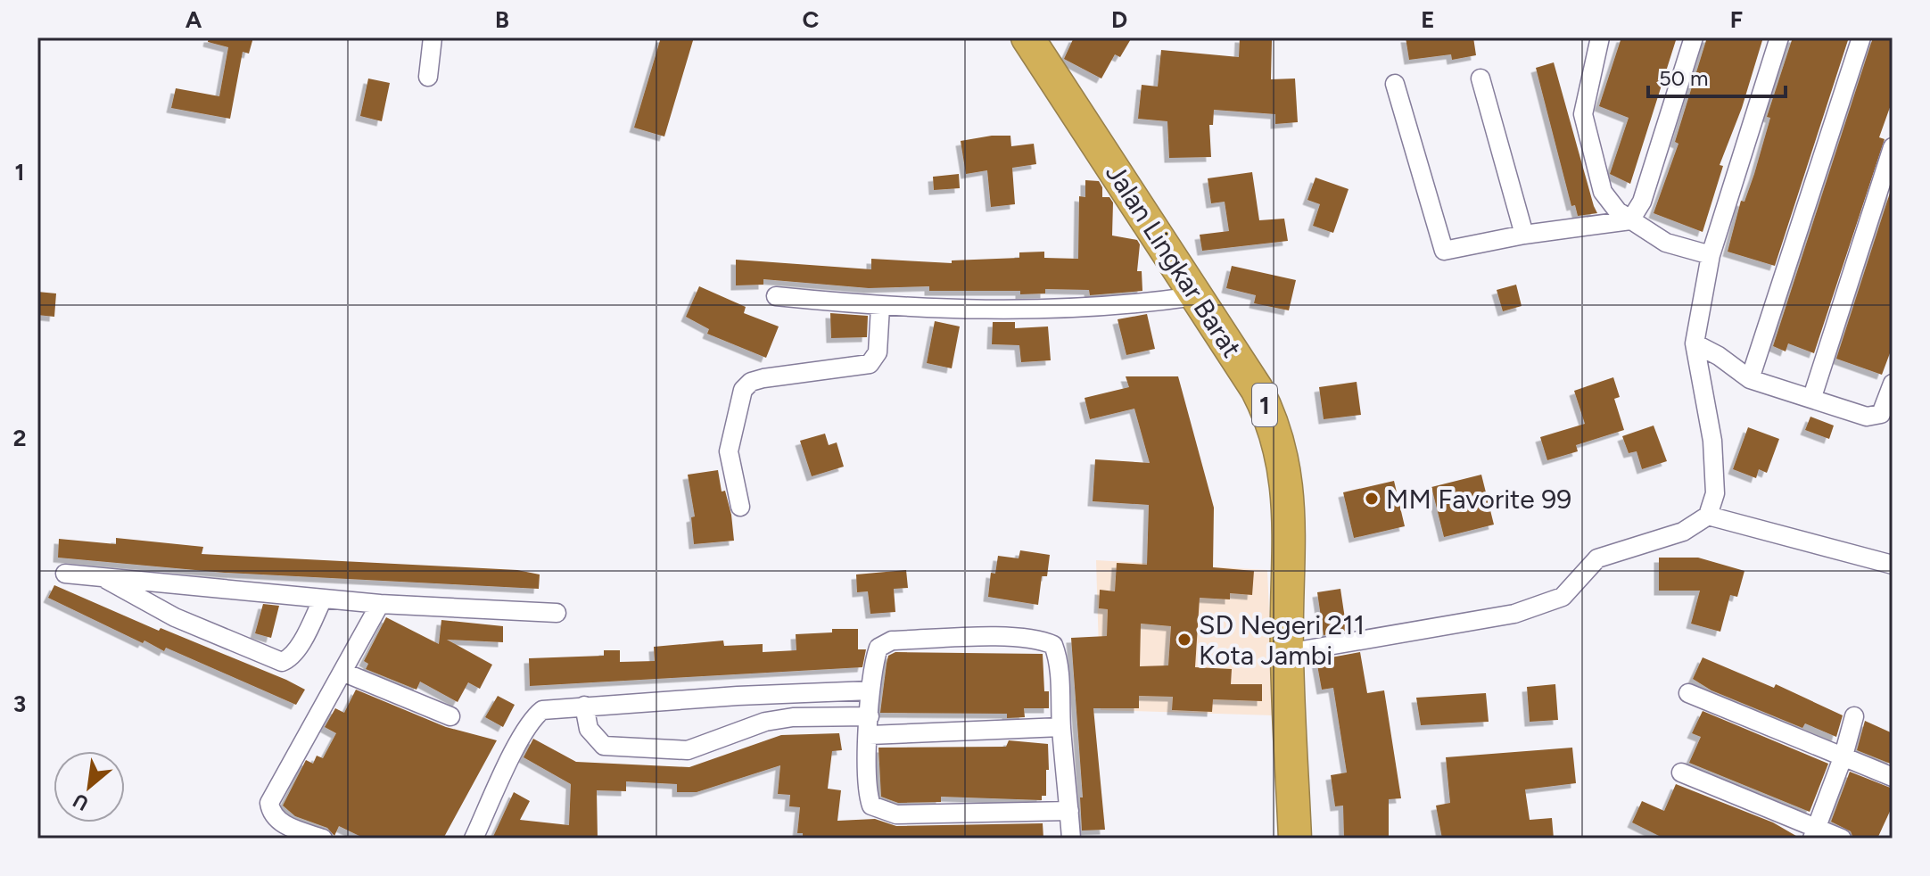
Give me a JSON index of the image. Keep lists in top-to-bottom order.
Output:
{
  "streets": {
    "highway": ["Jalan Lingkar Barat", "1"]
  },
  "places": ["MM Favorite 99", "SD Negeri 211 Kota Jambi"],
  "scale_bar": "50 m",
  "north": "bottom left",
  "grid": {
    "columns": [
      "A",
      "B",
      "C",
      "D",
      "E",
      "F"
    ],
    "rows": ["1", "2", "3"]
  }
}
